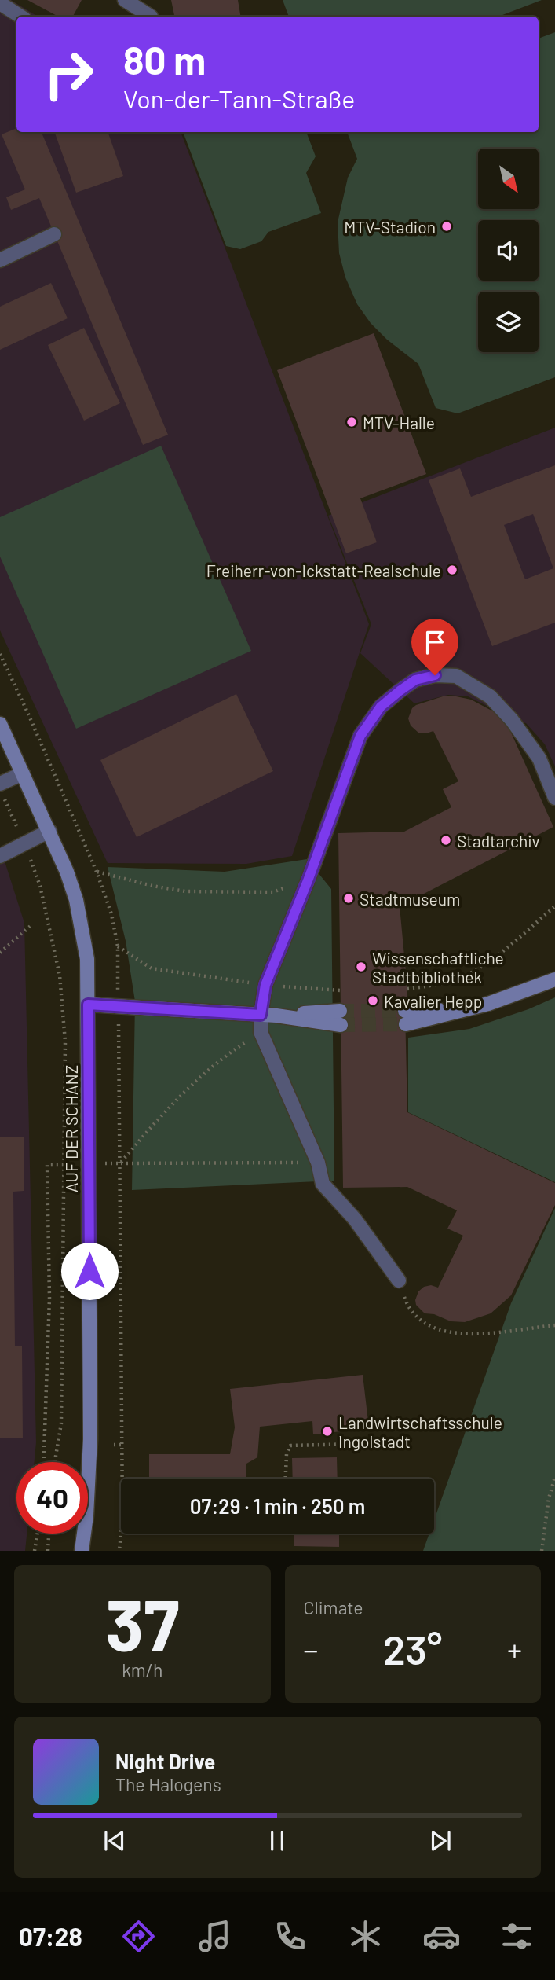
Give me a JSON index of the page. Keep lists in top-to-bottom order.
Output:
{
  "streets": {
    "street": ["AUF DER SCHANZ"]
  },
  "places": [
    "MTV-Stadion",
    "MTV-Halle",
    "Freiherr-von-Ickstatt-Realschule",
    "Stadtarchiv",
    "Stadtmuseum",
    "Wissenschaftliche Stadtbibliothek",
    "Kavalier Hepp",
    "Landwirtschaftsschule Ingolstadt"
  ],
  "north": "bottom right",
  "page": {
    "turn": ["80 m", "Von-der-Tann-Straße"],
    "limit": "40",
    "trip": "07:29 · 1 min · 250 m",
    "tile": [
      ["37", "km/h"],
      "Climate"
    ],
    "heat": ["−", "23°", "+"],
    "song": ["Night Drive", "The Halogens"],
    "tabs": "07:28"
  }
}
